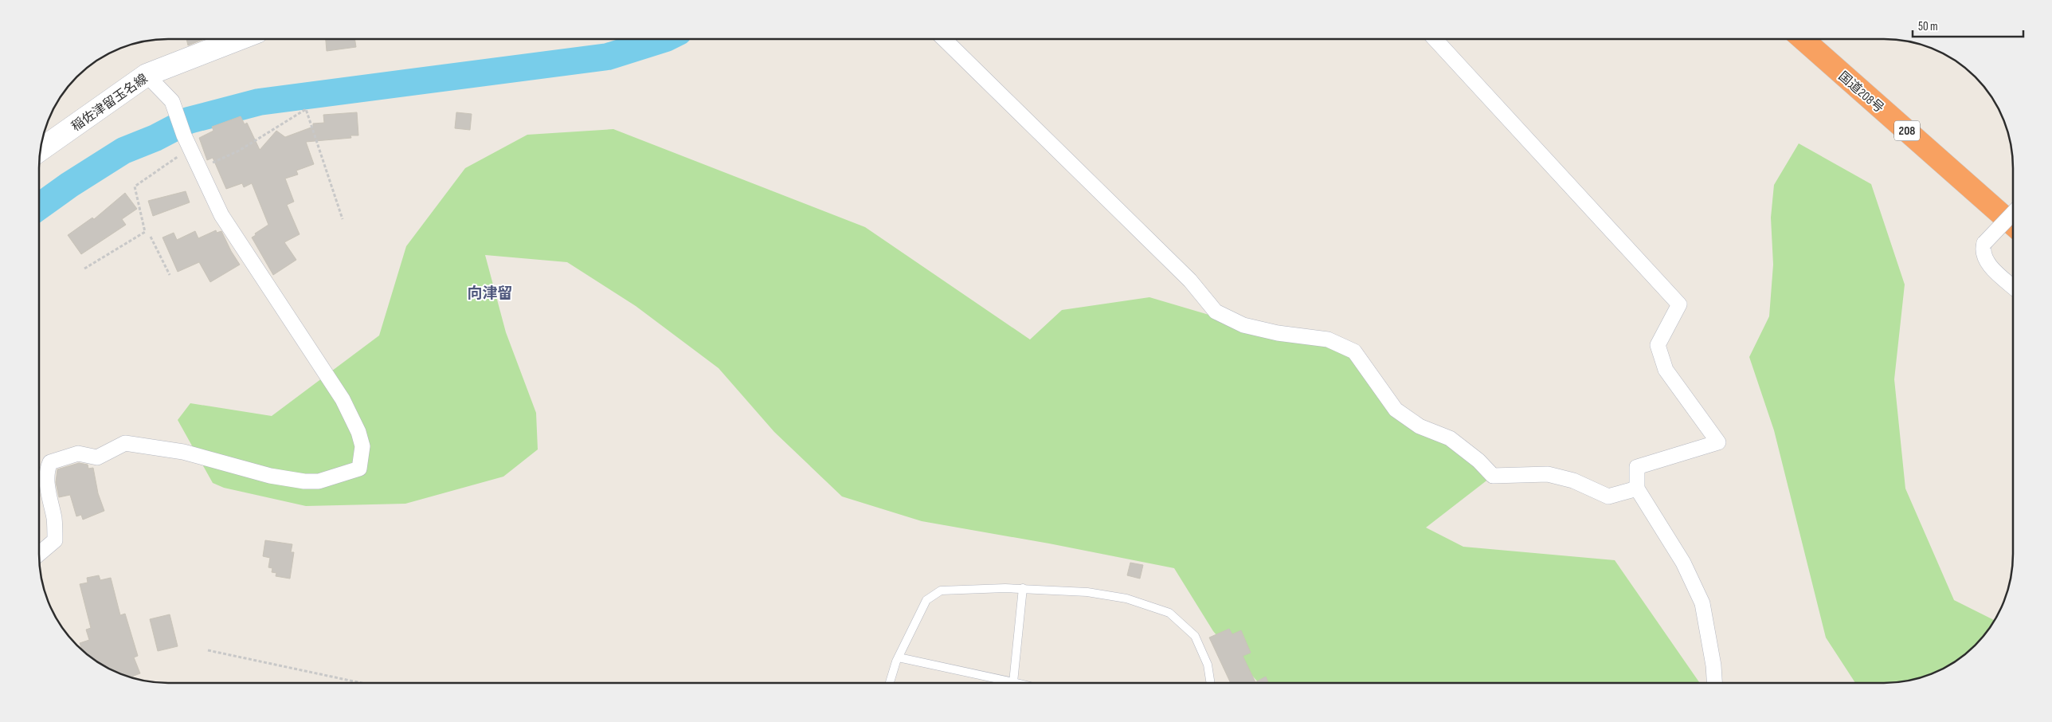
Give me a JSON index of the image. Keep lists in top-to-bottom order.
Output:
{
  "streets": {
    "highway": ["国道208号", "208"],
    "main road": ["稲佐津留玉名線"]
  },
  "districts": ["向津留"],
  "scale_bar": "50 m"
}
